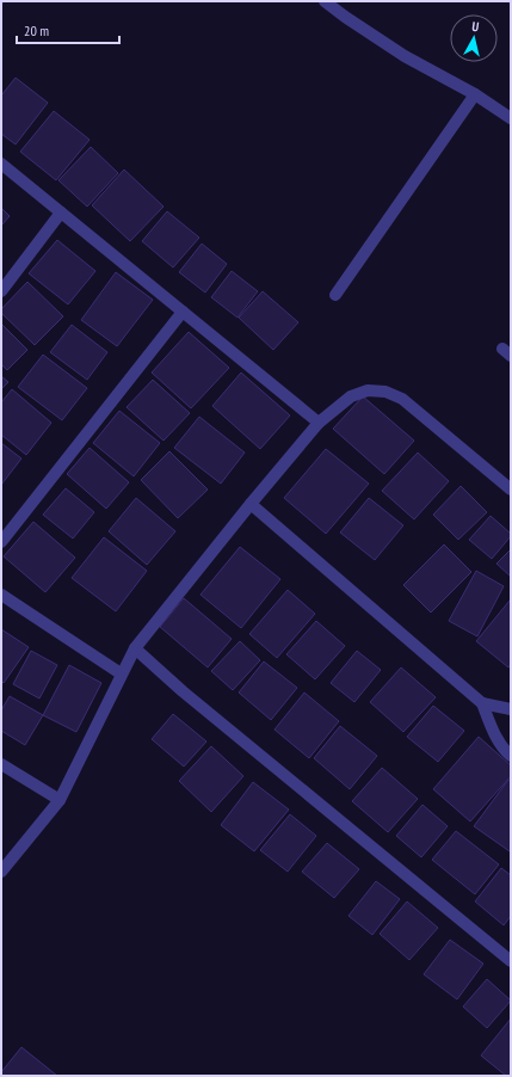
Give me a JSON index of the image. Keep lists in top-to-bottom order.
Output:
{
  "scale_bar": "20 m",
  "north": "top"
}
